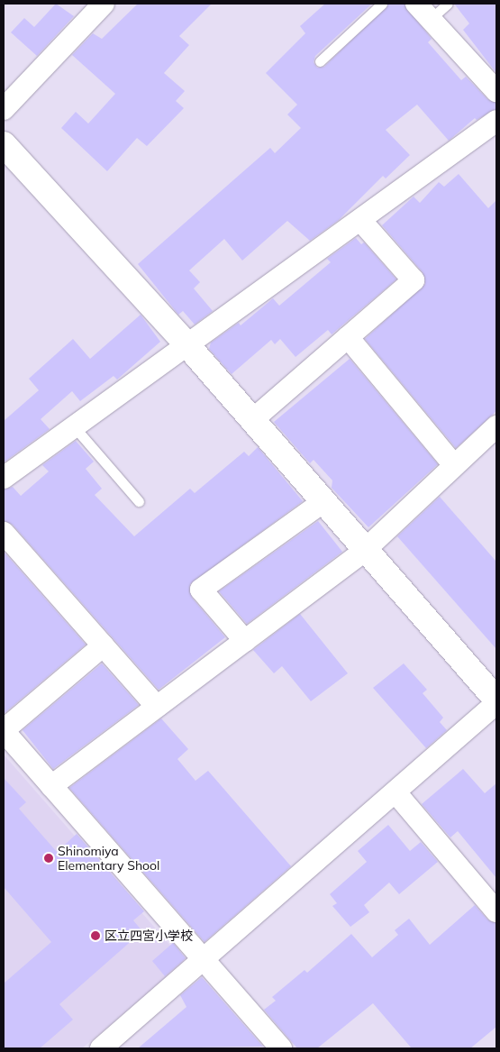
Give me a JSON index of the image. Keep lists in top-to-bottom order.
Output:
{
  "places": ["Shinomiya Elementary Shool", "区立四宮小学校"]
}
